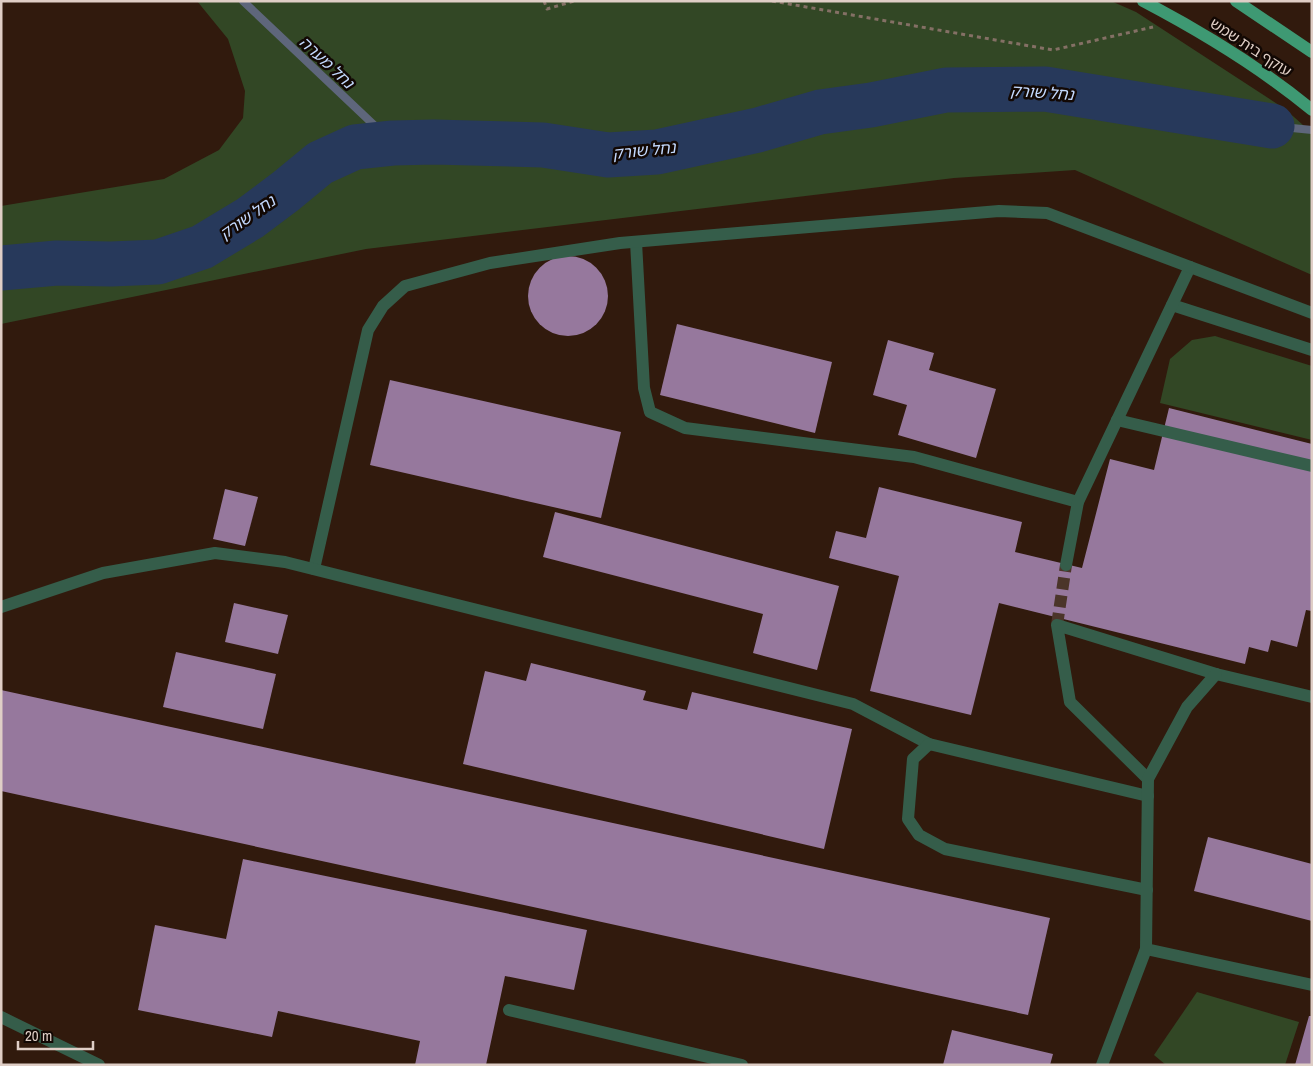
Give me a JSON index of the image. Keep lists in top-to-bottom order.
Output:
{
  "streets": {
    "main road": ["עוקף בית שמש"]
  },
  "water": ["נחל מערה", "נחל שורק"],
  "scale_bar": "20 m"
}
